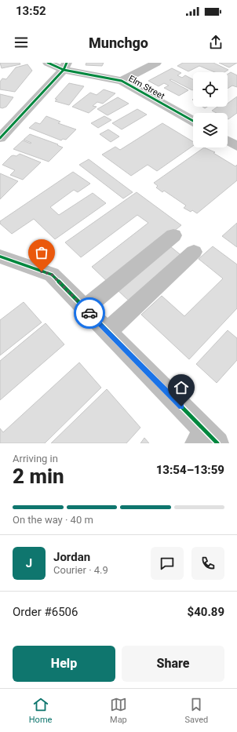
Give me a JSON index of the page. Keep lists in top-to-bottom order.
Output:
{
  "streets": {
    "street": ["Elm Street"]
  },
  "page": {
    "status": "13:52",
    "header": "Munchgo",
    "heading": ["2 min", "Arriving in", "13:54–13:59"],
    "panel": [
      "Jordan",
      "Courier · 4.9",
      "Order #6506",
      "$40.89"
    ],
    "bar": "On the way · 40 m",
    "round": "J",
    "buttons": ["Help", "Share"],
    "tabs": ["Home", "Map", "Saved"]
  }
}
